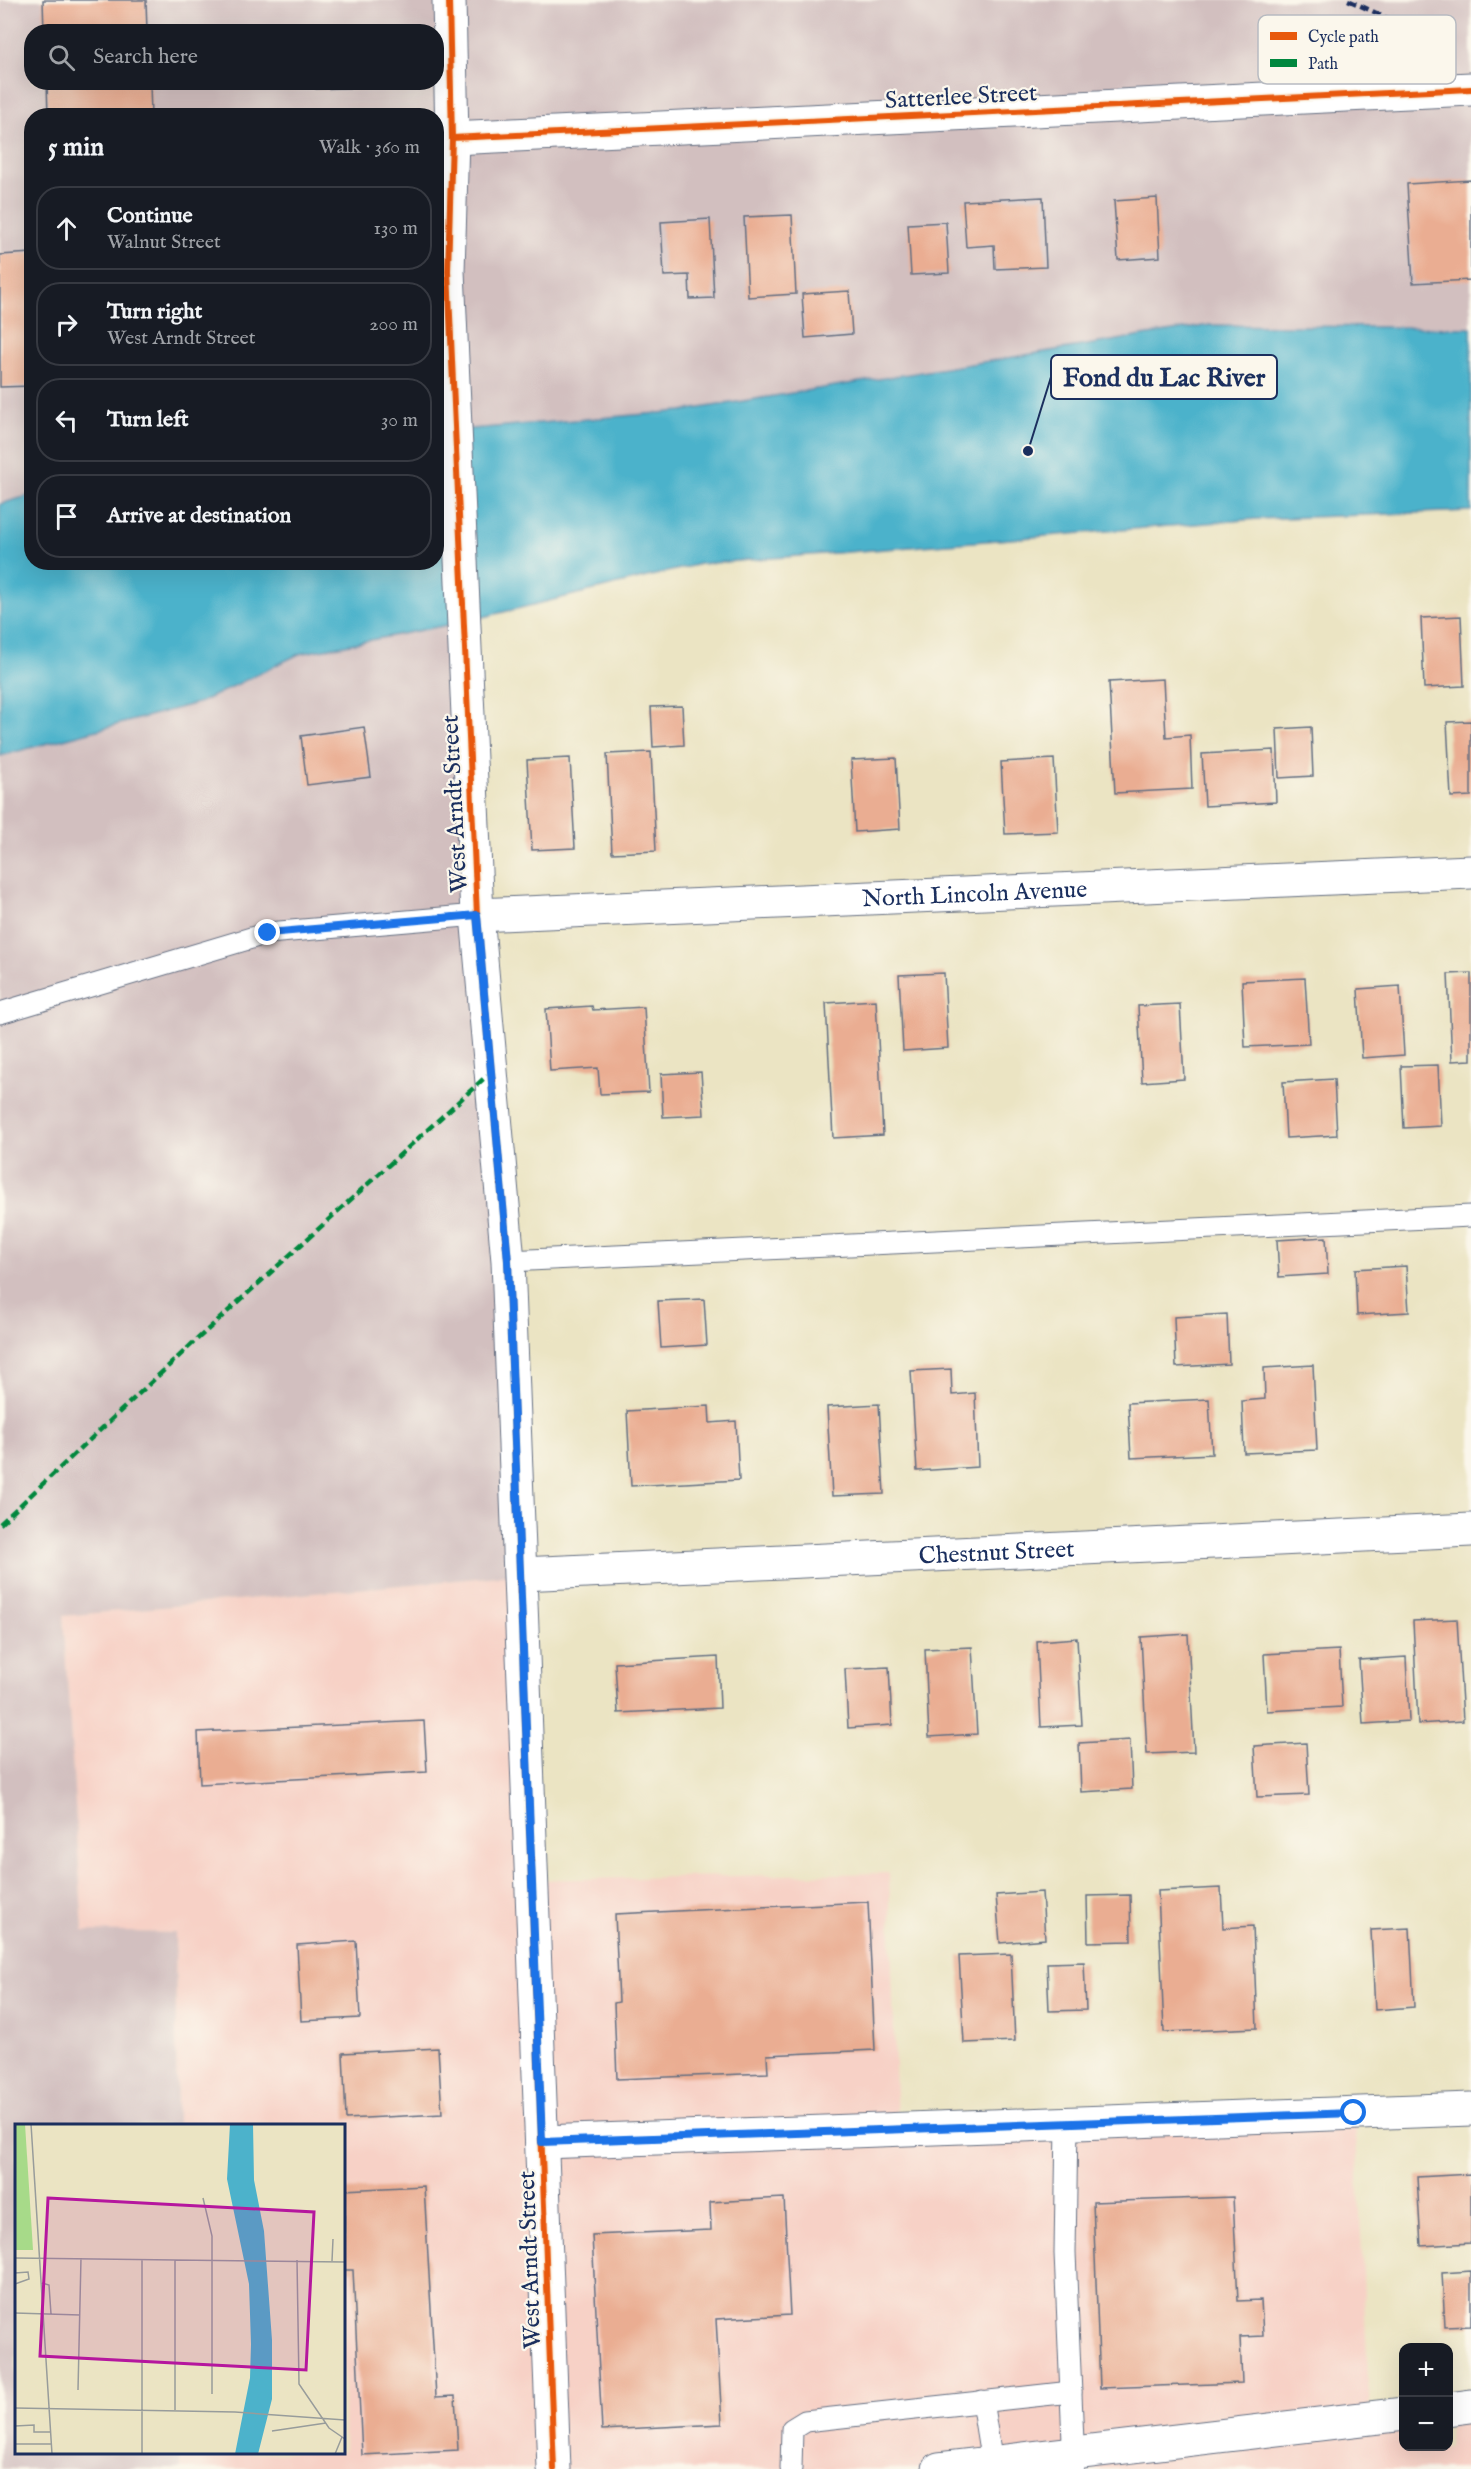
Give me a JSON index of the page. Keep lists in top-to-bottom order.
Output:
{
  "streets": {
    "street": [
      "Satterlee Street",
      "West Arndt Street",
      "North Lincoln Avenue",
      "Chestnut Street"
    ]
  },
  "crossings": [
    ["Satterlee Street", "West Arndt Street"],
    ["West Arndt Street", "North Lincoln Avenue"],
    ["West Arndt Street", "Chestnut Street"]
  ],
  "places": ["Fond du Lac River"],
  "legend": ["Cycle path", "Path"],
  "page": {
    "search": "Search here",
    "heading": ["5 min", "Walk · 360 m"],
    "list": [
      ["Continue", "Walnut Street", "130 m"],
      ["Turn right", "West Arndt Street", "200 m"],
      ["Turn left", "30 m"],
      "Arrive at destination"
    ],
    "map_buttons": ["+", "−"]
  }
}
